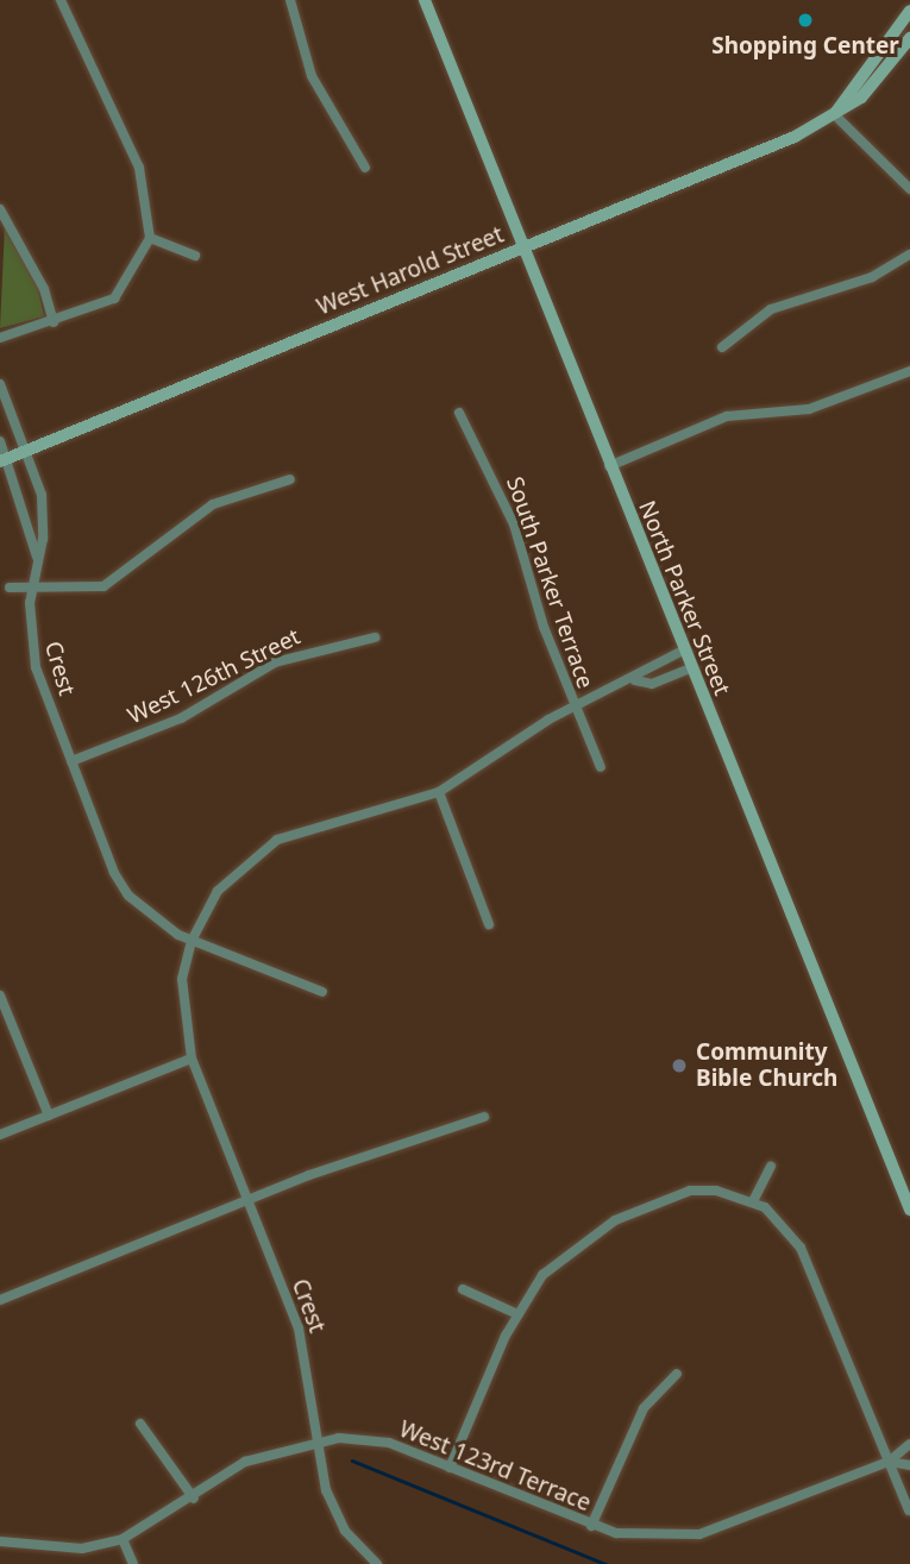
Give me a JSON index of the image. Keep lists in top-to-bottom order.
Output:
{
  "streets": {
    "street": [
      "West Harold Street",
      "South Parker Terrace",
      "North Parker Street",
      "Crest",
      "West 126th Street",
      "West 123rd Terrace"
    ]
  },
  "crossings": [
    ["West Harold Street", "North Parker Street"],
    ["West Harold Street", "Crest"],
    ["South Parker Terrace", "Crest"],
    ["Crest", "West 126th Street"],
    ["Crest", "West 123rd Terrace"]
  ],
  "places": ["Shopping Center", "Community Bible Church"]
}
